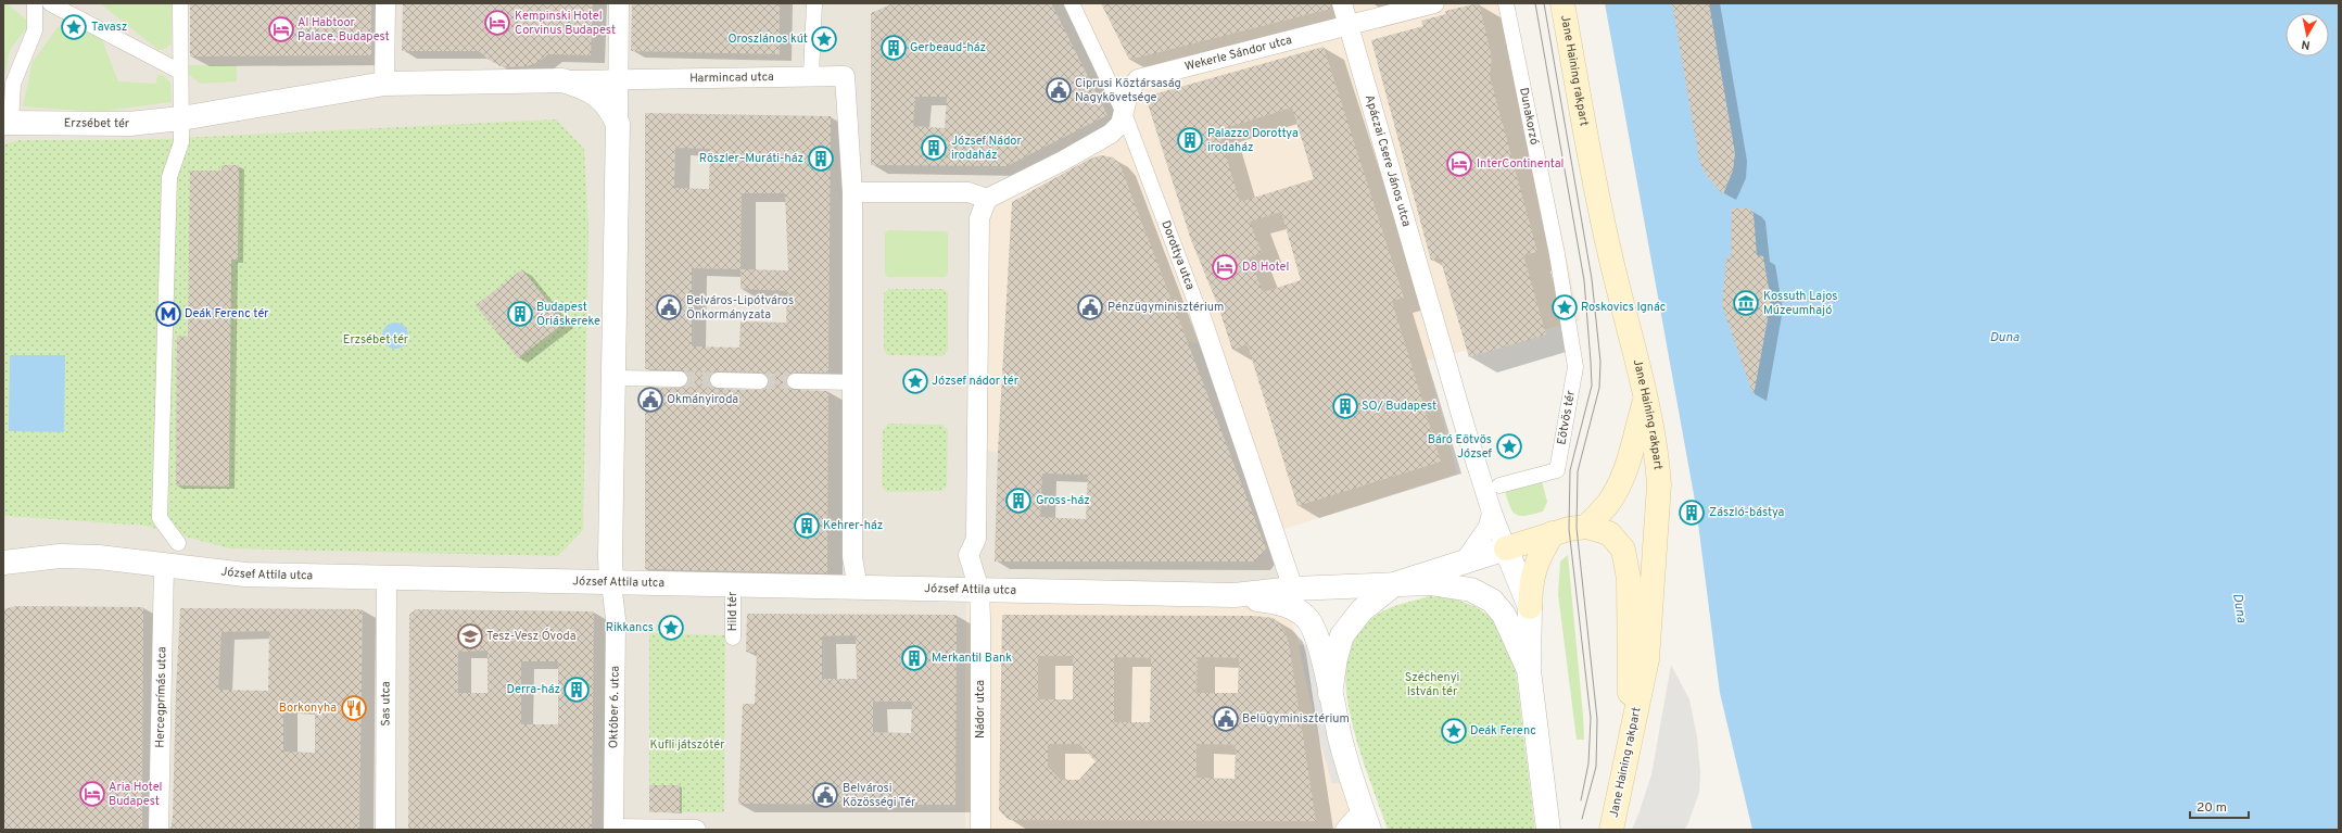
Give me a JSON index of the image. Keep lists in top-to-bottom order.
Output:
{
  "streets": {
    "main road": ["Jane Haining rakpart"],
    "street": [
      "Wekerle Sándor utca",
      "Harmincad utca",
      "Dunakorzó",
      "Erzsébet tér",
      "Apáczai Csere János utca",
      "Dorottya utca",
      "Eötvös tér",
      "József Attila utca",
      "Hild tér",
      "Hercegprímás utca",
      "Sas utca",
      "Október 6. utca",
      "Nádor utca"
    ]
  },
  "crossings": [
    ["Wekerle Sándor utca", "Apáczai Csere János utca"],
    ["Wekerle Sándor utca", "Dorottya utca"],
    ["Harmincad utca", "Erzsébet tér"],
    ["Dunakorzó", "Eötvös tér"],
    ["Erzsébet tér", "József Attila utca"],
    ["Erzsébet tér", "Október 6. utca"],
    ["József Attila utca", "Hild tér"],
    ["József Attila utca", "Hercegprímás utca"],
    ["József Attila utca", "Sas utca"],
    ["József Attila utca", "Október 6. utca"],
    ["József Attila utca", "Nádor utca"]
  ],
  "water": ["Duna"],
  "parks": ["Erzsébet tér", "Széchenyi István tér", "Kufli játszótér"],
  "places": {
    "hotel": [
      "Kempinski Hotel Corvinus Budapest",
      "Al Habtoor Palace, Budapest",
      "InterContinental",
      "D8 Hotel",
      "Aria Hotel Budapest"
    ],
    "place": [
      "Tavasz",
      "Oroszlános kút",
      "Roskovics Ignác",
      "József nádor tér",
      "Báró Eötvös József",
      "Rikkancs",
      "Deák Ferenc"
    ],
    "building": [
      "Gerbeaud-ház",
      "Palazzo Dorottya irodaház",
      "József Nádor irodaház",
      "Röszler–Muráti-ház",
      "Budapest Óriáskereke",
      "SO/ Budapest",
      "Gross-ház",
      "Zászló-bástya",
      "Kehrer-ház",
      "Merkantil Bank",
      "Derra-ház"
    ],
    "public building": [
      "Ciprusi Köztársaság Nagykövetsége",
      "Belváros-Lipótváros Önkormányzata",
      "Pénzügyminisztérium",
      "Okmányiroda",
      "Belügyminisztérium",
      "Belvárosi Közösségi Tér"
    ],
    "museum": ["Kossuth Lajos Múzeumhajó"],
    "metro station": ["Deák Ferenc tér"],
    "school or university": ["Tesz-Vesz Óvoda"],
    "restaurant": ["Borkonyha"]
  },
  "scale_bar": "20 m",
  "north": "bottom"
}
